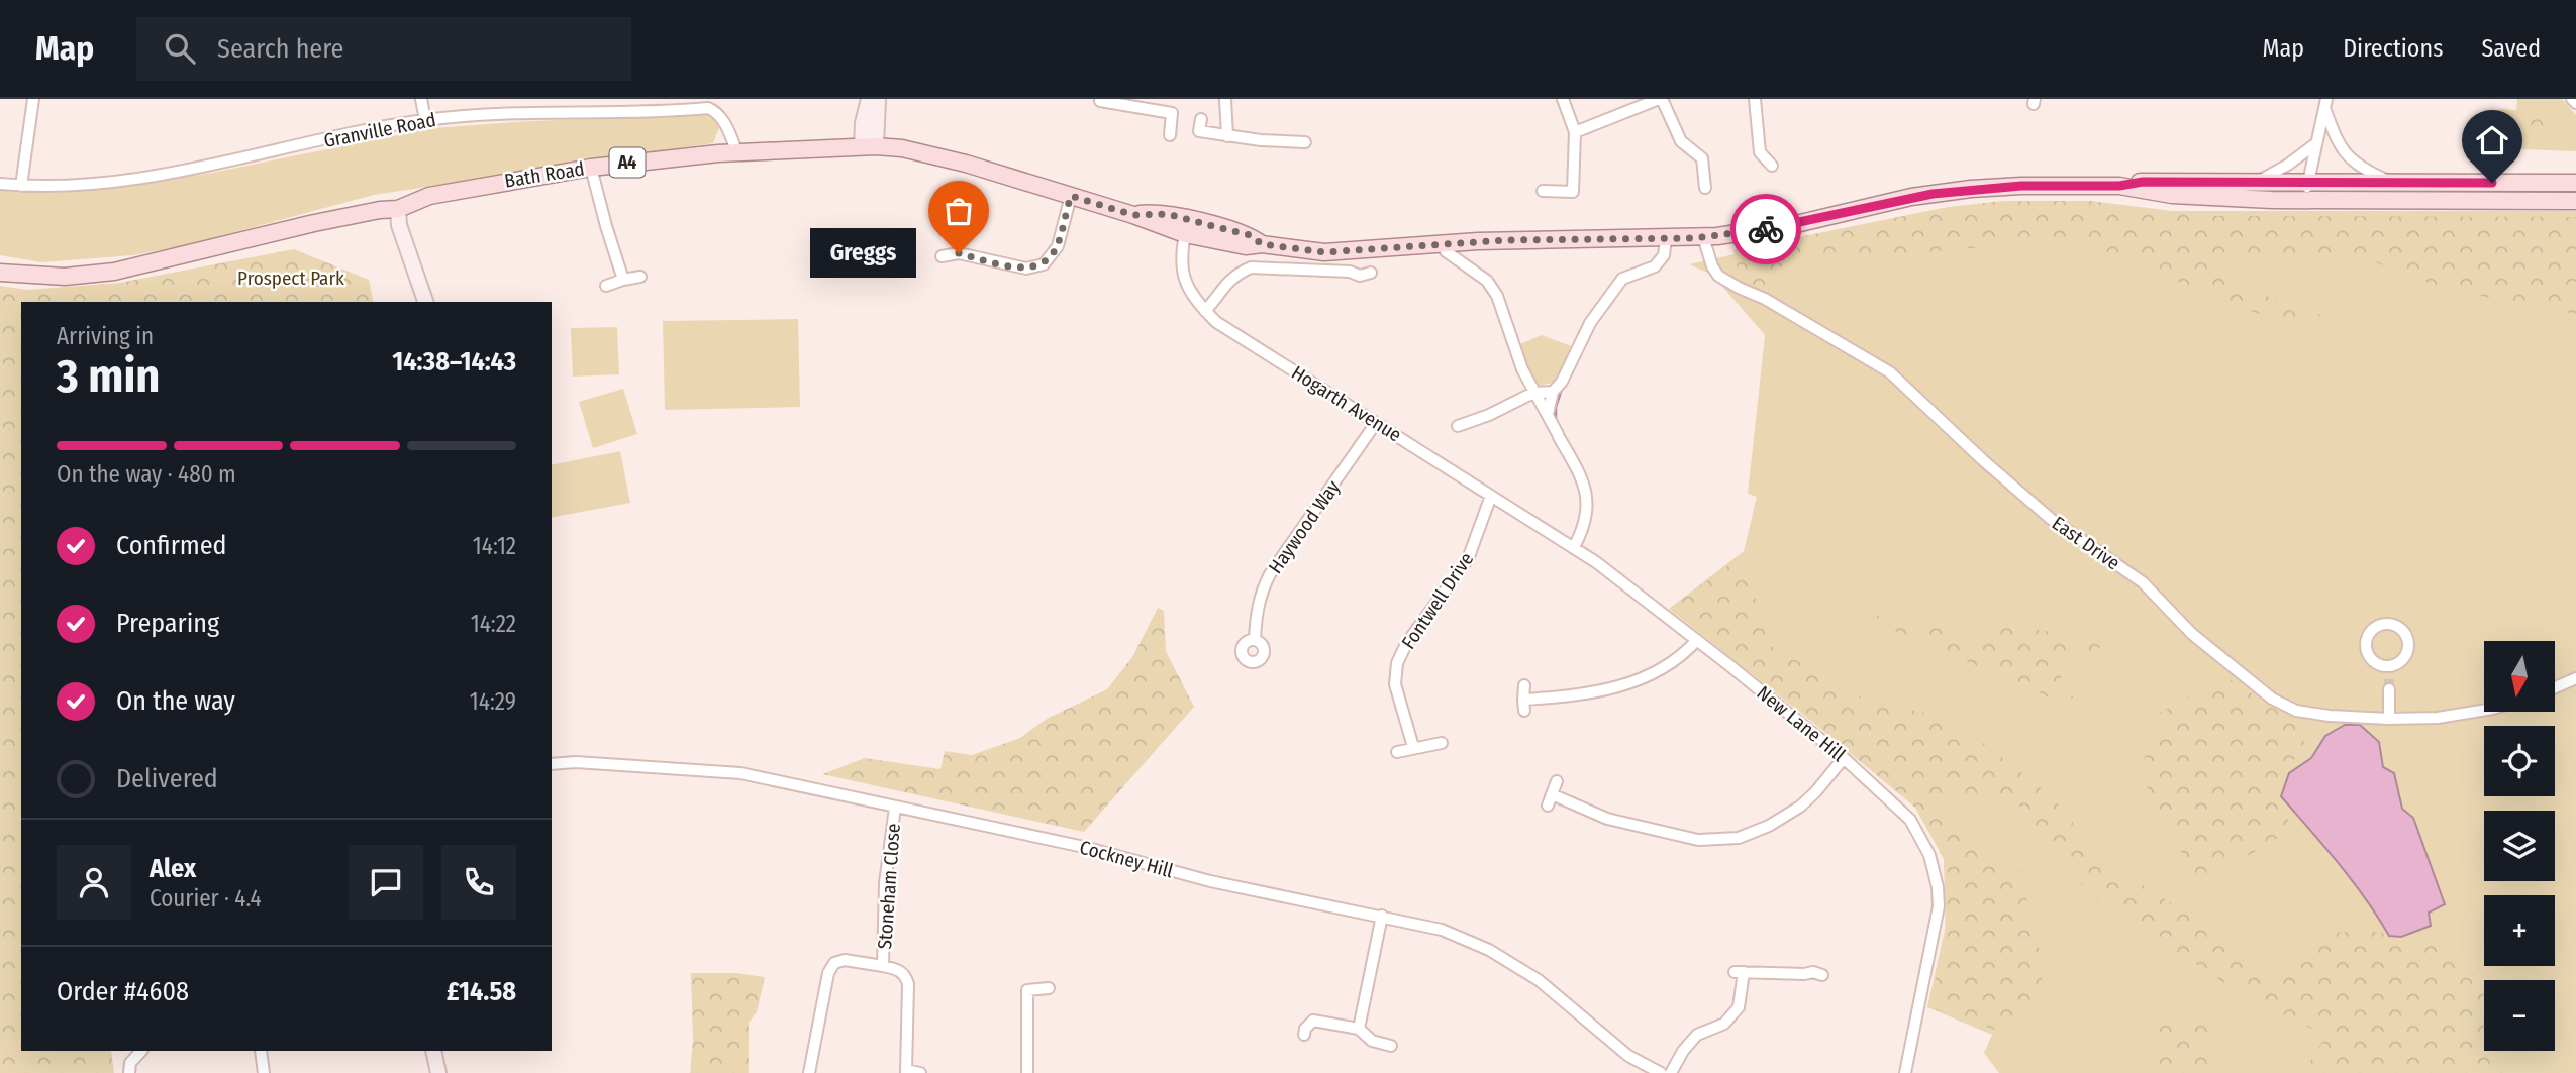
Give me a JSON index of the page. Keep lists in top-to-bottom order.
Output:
{
  "streets": {
    "main road": ["A4", "Bath Road"],
    "street": [
      "Granville Road",
      "Hogarth Avenue",
      "Haywood Way",
      "East Drive",
      "Fontwell Drive",
      "New Lane Hill",
      "Cockney Hill",
      "Stoneham Close"
    ]
  },
  "crossings": [
    ["Granville Road", "Bath Road"],
    ["Bath Road", "Hogarth Avenue"],
    ["Bath Road", "East Drive"],
    ["Hogarth Avenue", "Haywood Way"],
    ["Hogarth Avenue", "Fontwell Drive"],
    ["Hogarth Avenue", "New Lane Hill"],
    ["Cockney Hill", "Stoneham Close"]
  ],
  "parks": ["Prospect Park"],
  "places": ["Greggs"],
  "north": "bottom",
  "page": {
    "header": "Map",
    "search": "Search here",
    "nav": ["Map", "Directions", "Saved"],
    "bubble": "Greggs",
    "heading": ["3 min", "Arriving in", "14:38–14:43"],
    "panel": [
      "Alex",
      "Courier · 4.4",
      "Order #4608",
      "£14.58"
    ],
    "bar": "On the way · 480 m",
    "list": [
      ["Confirmed", "14:12"],
      ["Preparing", "14:22"],
      ["On the way", "14:29"],
      "Delivered"
    ],
    "map_buttons": ["+", "−"]
  }
}
